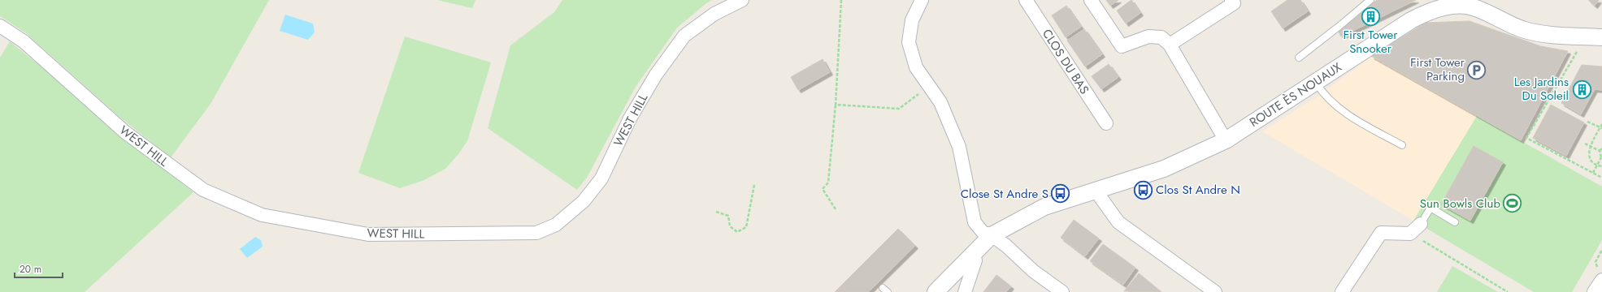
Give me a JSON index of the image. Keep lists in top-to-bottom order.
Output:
{
  "streets": {
    "street": ["CLOS DU BAS", "ROUTE ÈS NOUAUX", "WEST HILL"]
  },
  "places": {
    "building": ["First Tower Snooker", "Les Jardins Du Soleil"],
    "parking": ["First Tower Parking"],
    "bus stop": ["Clos St Andre N", "Close St Andre S"],
    "sports": ["Sun Bowls Club"]
  },
  "scale_bar": "20 m"
}
